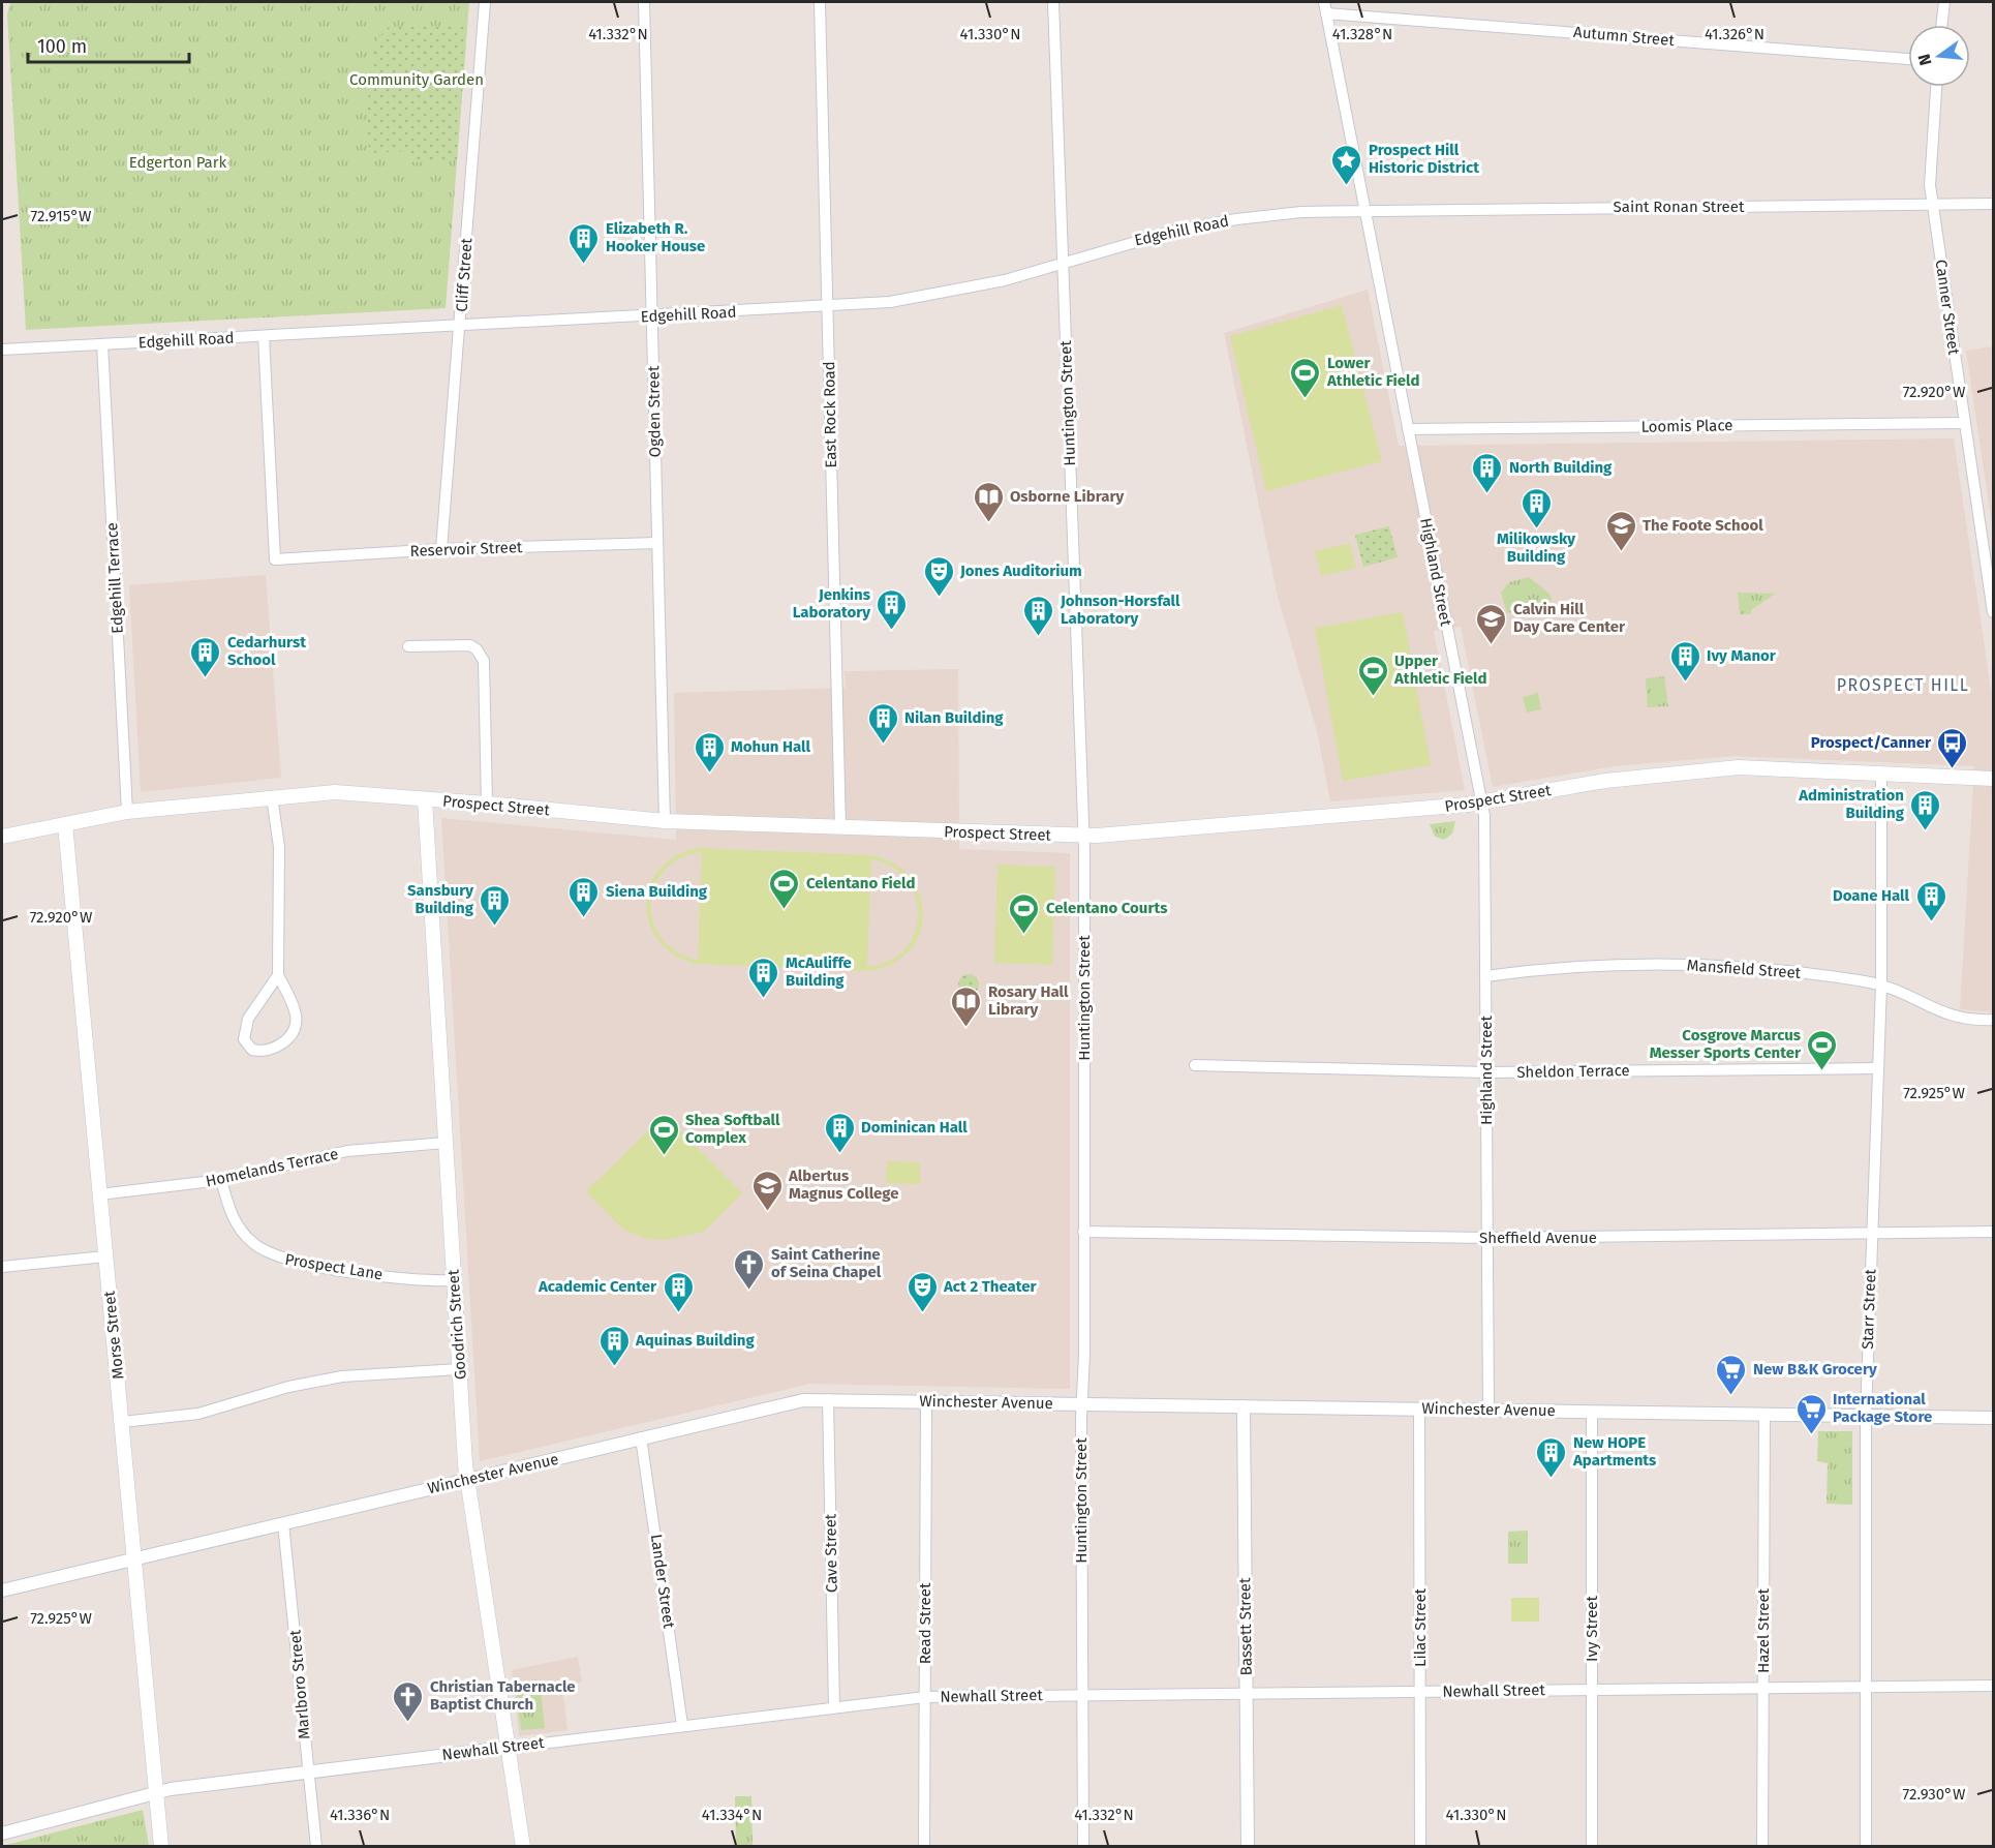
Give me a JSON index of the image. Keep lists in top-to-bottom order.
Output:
{
  "streets": {
    "main road": ["Prospect Street", "Goodrich Street", "Morse Street"],
    "street": [
      "Autumn Street",
      "Saint Ronan Street",
      "Edgehill Road",
      "Cliff Street",
      "Canner Street",
      "Huntington Street",
      "Ogden Street",
      "East Rock Road",
      "Loomis Place",
      "Reservoir Street",
      "Highland Street",
      "Edgehill Terrace",
      "Mansfield Street",
      "Sheldon Terrace",
      "Homelands Terrace",
      "Sheffield Avenue",
      "Prospect Lane",
      "Starr Street",
      "Winchester Avenue",
      "Cave Street",
      "Lander Street",
      "Read Street",
      "Bassett Street",
      "Lilac Street",
      "Ivy Street",
      "Hazel Street",
      "Marlboro Street",
      "Newhall Street"
    ]
  },
  "crossings": [
    ["Autumn Street", "Highland Street"],
    ["Saint Ronan Street", "Edgehill Road"],
    ["Saint Ronan Street", "Canner Street"],
    ["Saint Ronan Street", "Highland Street"],
    ["Edgehill Road", "Cliff Street"],
    ["Edgehill Road", "Huntington Street"],
    ["Edgehill Road", "Ogden Street"],
    ["Edgehill Road", "East Rock Road"],
    ["Edgehill Road", "Reservoir Street"],
    ["Edgehill Road", "Highland Street"],
    ["Edgehill Road", "Edgehill Terrace"],
    ["Cliff Street", "Reservoir Street"],
    ["Canner Street", "Loomis Place"],
    ["Huntington Street", "Prospect Street"],
    ["Huntington Street", "Sheffield Avenue"],
    ["Huntington Street", "Winchester Avenue"],
    ["Huntington Street", "Newhall Street"],
    ["Ogden Street", "Reservoir Street"],
    ["Ogden Street", "Prospect Street"],
    ["East Rock Road", "Prospect Street"],
    ["Loomis Place", "Highland Street"],
    ["Highland Street", "Prospect Street"],
    ["Highland Street", "Mansfield Street"],
    ["Highland Street", "Sheldon Terrace"],
    ["Highland Street", "Sheffield Avenue"],
    ["Highland Street", "Winchester Avenue"],
    ["Edgehill Terrace", "Prospect Street"],
    ["Prospect Street", "Starr Street"],
    ["Prospect Street", "Goodrich Street"],
    ["Prospect Street", "Morse Street"],
    ["Mansfield Street", "Starr Street"],
    ["Sheldon Terrace", "Starr Street"],
    ["Homelands Terrace", "Prospect Lane"],
    ["Homelands Terrace", "Goodrich Street"],
    ["Homelands Terrace", "Morse Street"],
    ["Sheffield Avenue", "Starr Street"],
    ["Prospect Lane", "Goodrich Street"],
    ["Starr Street", "Winchester Avenue"],
    ["Starr Street", "Newhall Street"],
    ["Goodrich Street", "Winchester Avenue"],
    ["Goodrich Street", "Newhall Street"],
    ["Morse Street", "Winchester Avenue"],
    ["Morse Street", "Newhall Street"],
    ["Winchester Avenue", "Cave Street"],
    ["Winchester Avenue", "Lander Street"],
    ["Winchester Avenue", "Read Street"],
    ["Winchester Avenue", "Bassett Street"],
    ["Winchester Avenue", "Lilac Street"],
    ["Winchester Avenue", "Ivy Street"],
    ["Winchester Avenue", "Hazel Street"],
    ["Winchester Avenue", "Marlboro Street"],
    ["Cave Street", "Newhall Street"],
    ["Lander Street", "Newhall Street"],
    ["Read Street", "Newhall Street"],
    ["Bassett Street", "Newhall Street"],
    ["Lilac Street", "Newhall Street"],
    ["Ivy Street", "Newhall Street"],
    ["Hazel Street", "Newhall Street"],
    ["Marlboro Street", "Newhall Street"]
  ],
  "districts": ["PROSPECT HILL"],
  "parks": ["Community Garden", "Edgerton Park"],
  "places": {
    "place": ["Prospect Hill Historic District"],
    "building": [
      "Elizabeth R. Hooker House",
      "North Building",
      "Milikowsky Building",
      "Jenkins Laboratory",
      "Johnson-Horsfall Laboratory",
      "Cedarhurst School",
      "Ivy Manor",
      "Nilan Building",
      "Mohun Hall",
      "Administration Building",
      "Siena Building",
      "Doane Hall",
      "Sansbury Building",
      "McAuliffe Building",
      "Dominican Hall",
      "Academic Center",
      "Aquinas Building",
      "New HOPE Apartments"
    ],
    "sports": [
      "Lower Athletic Field",
      "Upper Athletic Field",
      "Celentano Field",
      "Celentano Courts",
      "Cosgrove Marcus Messer Sports Center",
      "Shea Softball Complex"
    ],
    "library": ["Osborne Library", "Rosary Hall Library"],
    "school or university": ["The Foote School", "Calvin Hill Day Care Center", "Albertus Magnus College"],
    "theatre": ["Jones Auditorium", "Act 2 Theater"],
    "bus stop": ["Prospect/Canner"],
    "church": ["Saint Catherine of Seina Chapel", "Christian Tabernacle Baptist Church"],
    "supermarket": ["New B&K Grocery", "International Package Store"]
  },
  "scale_bar": "100 m",
  "north": "left",
  "coordinates": [
    "41.332°N",
    "41.330°N",
    "41.328°N",
    "41.326°N",
    "72.915°W",
    "72.920°W",
    "72.925°W",
    "72.930°W",
    "41.336°N",
    "41.334°N"
  ]
}
